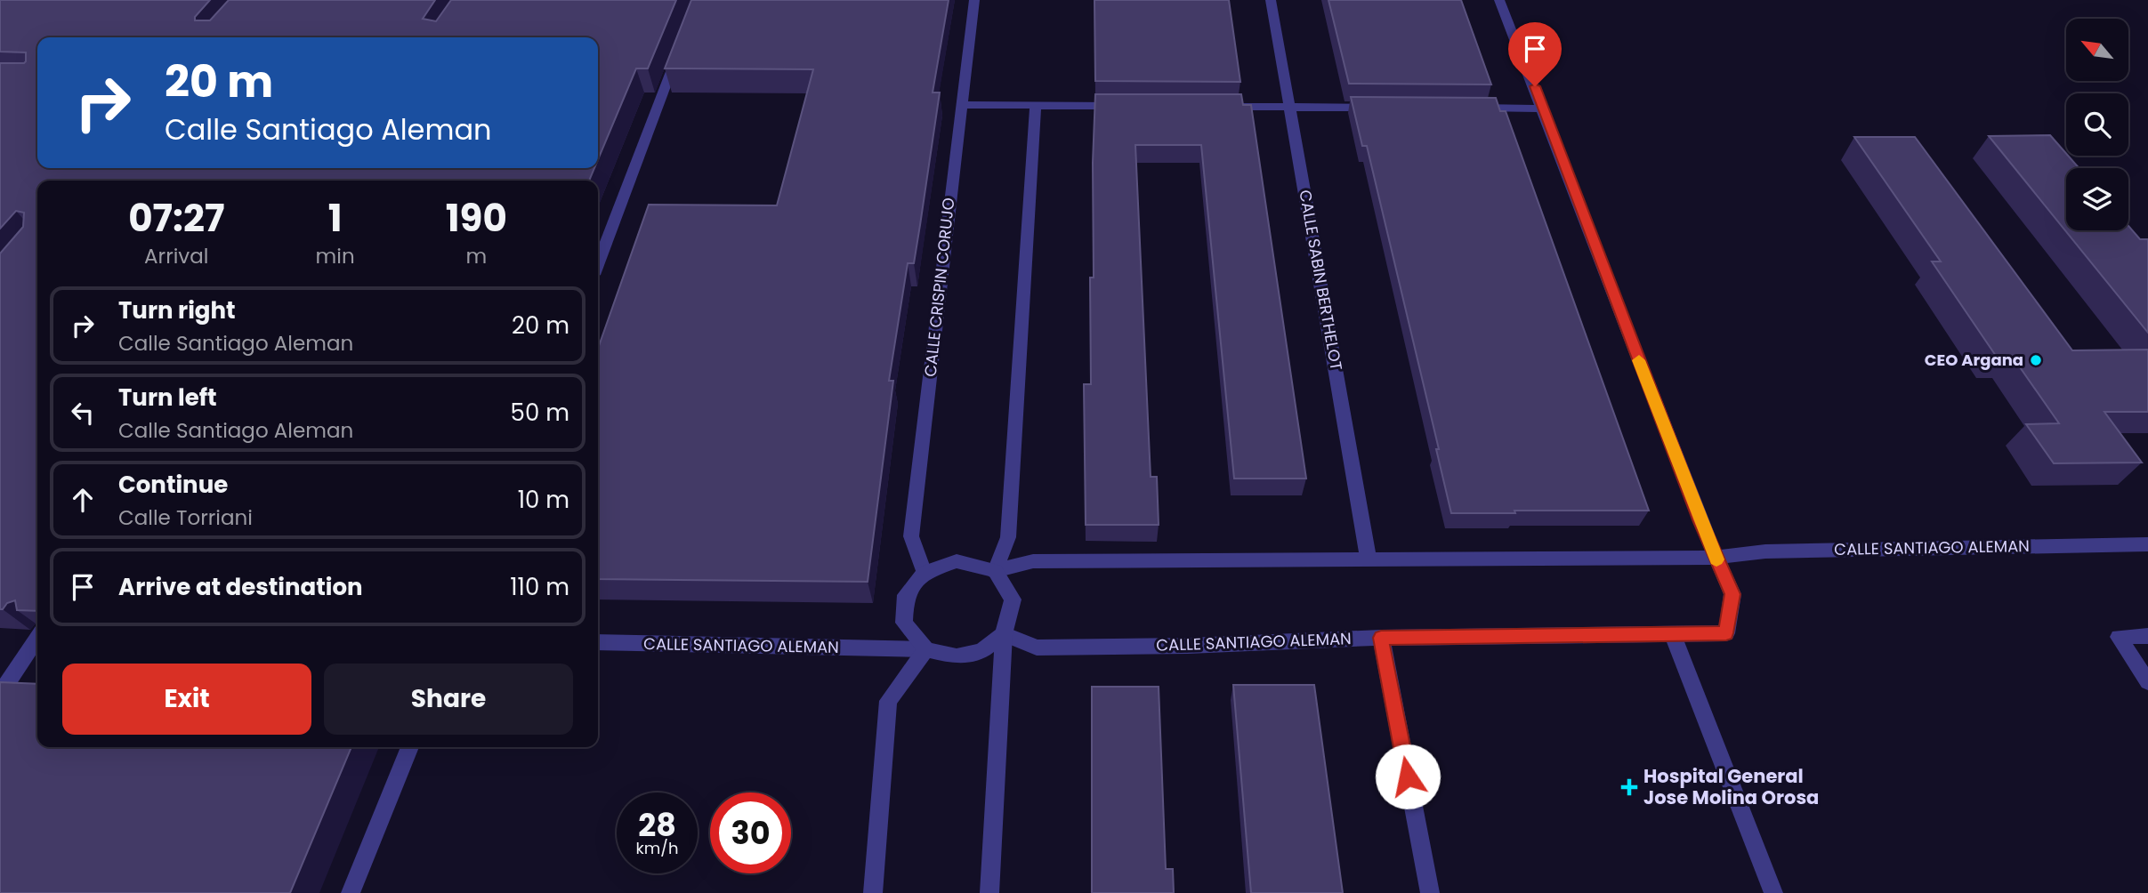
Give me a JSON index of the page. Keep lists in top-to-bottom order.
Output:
{
  "streets": {
    "street": ["CALLE SABIN BERTHELOT", "CALLE CRISPIN CORUJO", "CALLE SANTIAGO ALEMAN"]
  },
  "crossings": [
    ["CALLE SABIN BERTHELOT", "CALLE SANTIAGO ALEMAN"],
    ["CALLE CRISPIN CORUJO", "CALLE SANTIAGO ALEMAN"]
  ],
  "places": {
    "other": ["CEO Argana"],
    "health": ["Hospital General Jose Molina Orosa"]
  },
  "north": "top left",
  "page": {
    "turn": ["20 m", "Calle Santiago Aleman"],
    "eta": [
      "07:27",
      "Arrival",
      "1",
      "min",
      "190",
      "m"
    ],
    "list": [
      {
        "name": "Turn right",
        "note": "Calle Santiago Aleman",
        "value": "20 m"
      },
      {
        "name": "Turn left",
        "note": "Calle Santiago Aleman",
        "value": "50 m"
      },
      {
        "name": "Continue",
        "note": "Calle Torriani",
        "value": "10 m"
      },
      {
        "name": "Arrive at destination",
        "value": "110 m"
      }
    ],
    "buttons": ["Exit", "Share"],
    "speed": "28 km/h",
    "limit": "30"
  }
}
